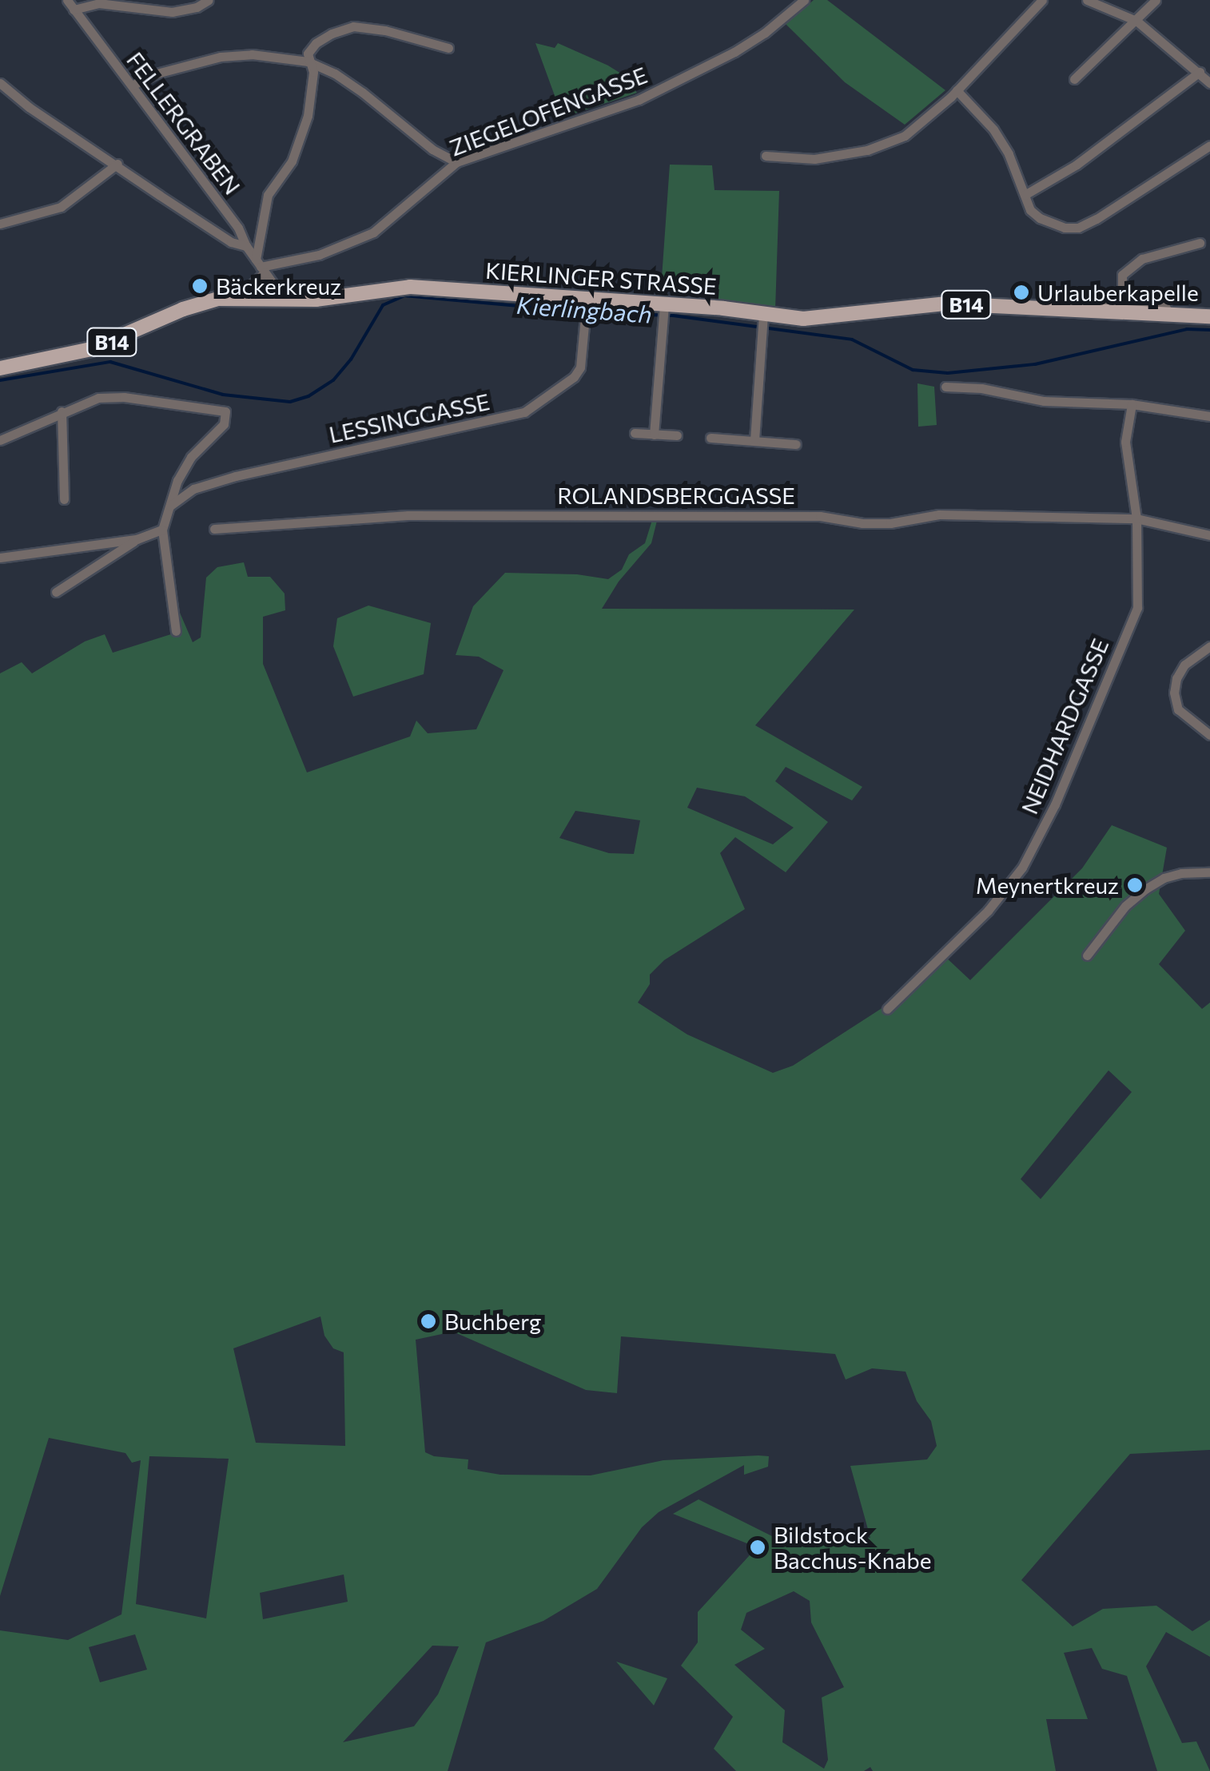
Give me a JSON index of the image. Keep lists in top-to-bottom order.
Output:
{
  "streets": {
    "main road": ["KIERLINGER STRASSE", "B14"],
    "street": [
      "ZIEGELOFENGASSE",
      "FELLERGRABEN",
      "LESSINGGASSE",
      "ROLANDSBERGGASSE",
      "NEIDHARDGASSE"
    ]
  },
  "crossings": [
    ["ZIEGELOFENGASSE", "FELLERGRABEN"],
    ["FELLERGRABEN", "KIERLINGER STRASSE"],
    ["KIERLINGER STRASSE", "LESSINGGASSE"],
    ["ROLANDSBERGGASSE", "NEIDHARDGASSE"]
  ],
  "water": ["Kierlingbach"],
  "places": [
    "Bäckerkreuz",
    "Urlauberkapelle",
    "Meynertkreuz",
    "Buchberg",
    "Bildstock Bacchus-Knabe"
  ]
}
